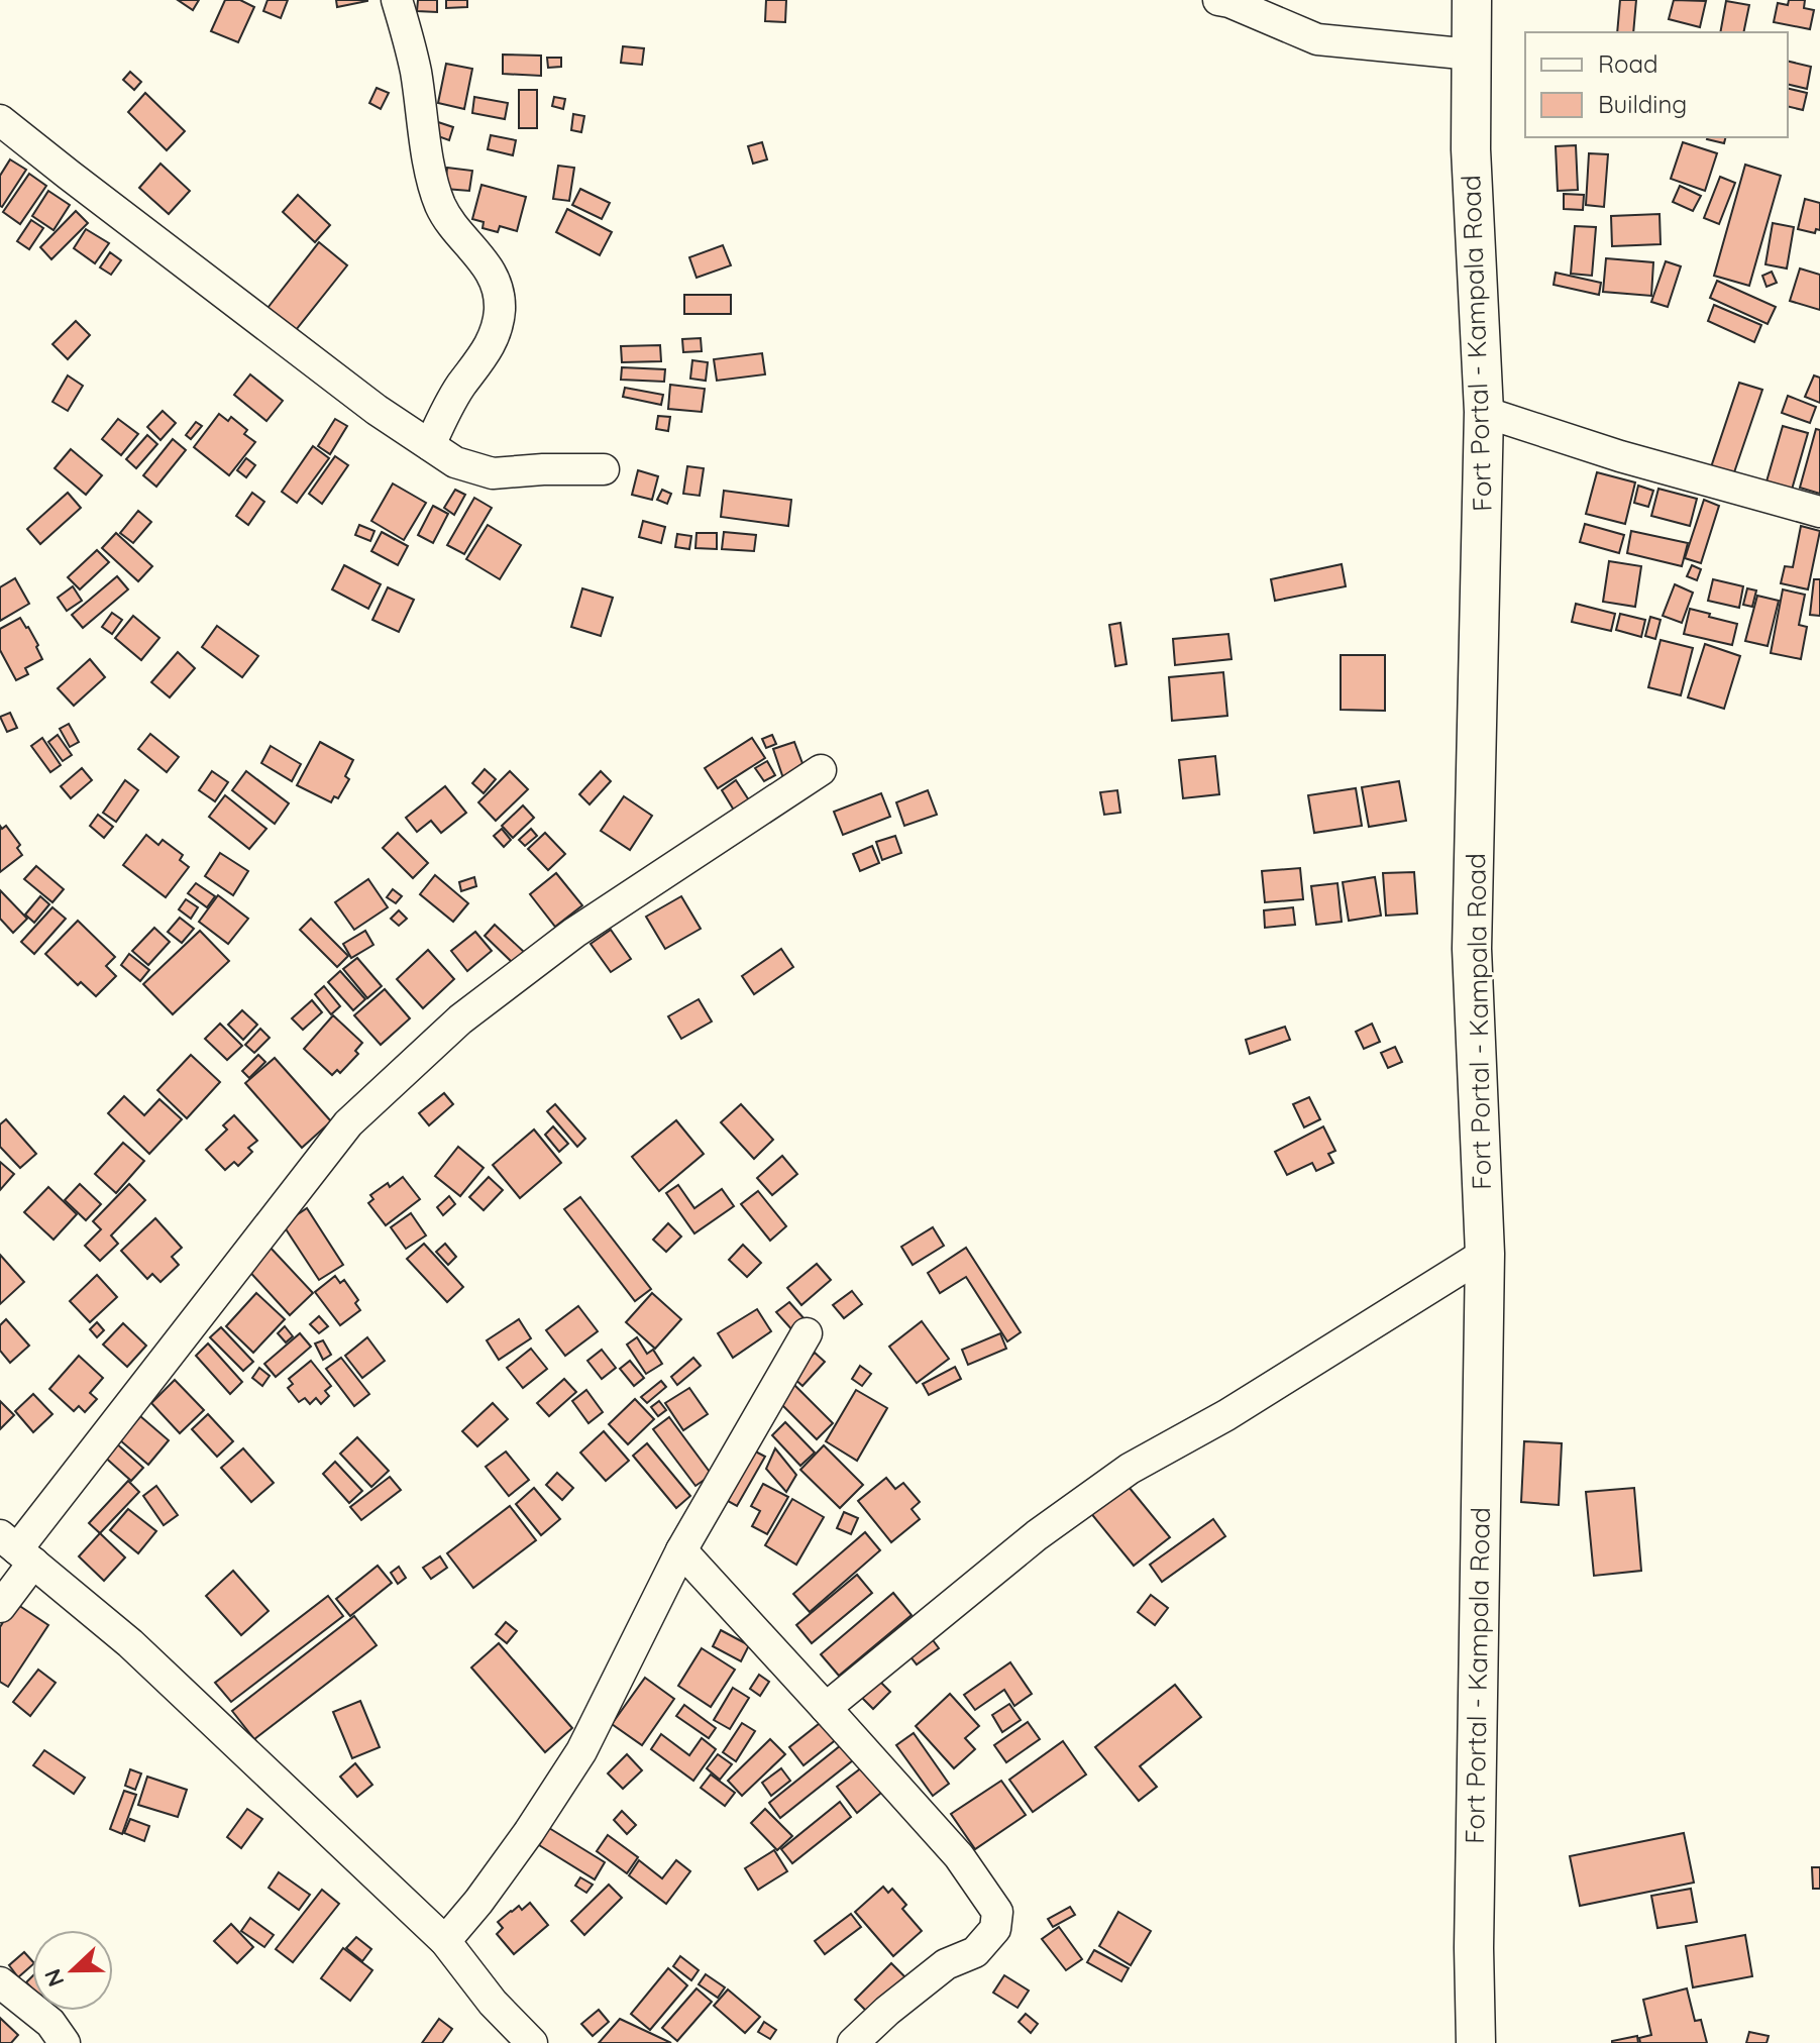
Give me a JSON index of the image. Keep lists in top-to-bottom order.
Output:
{
  "streets": {
    "main road": ["Fort Portal - Kampala Road"]
  },
  "legend": ["Road", "Building"],
  "north": "left"
}
